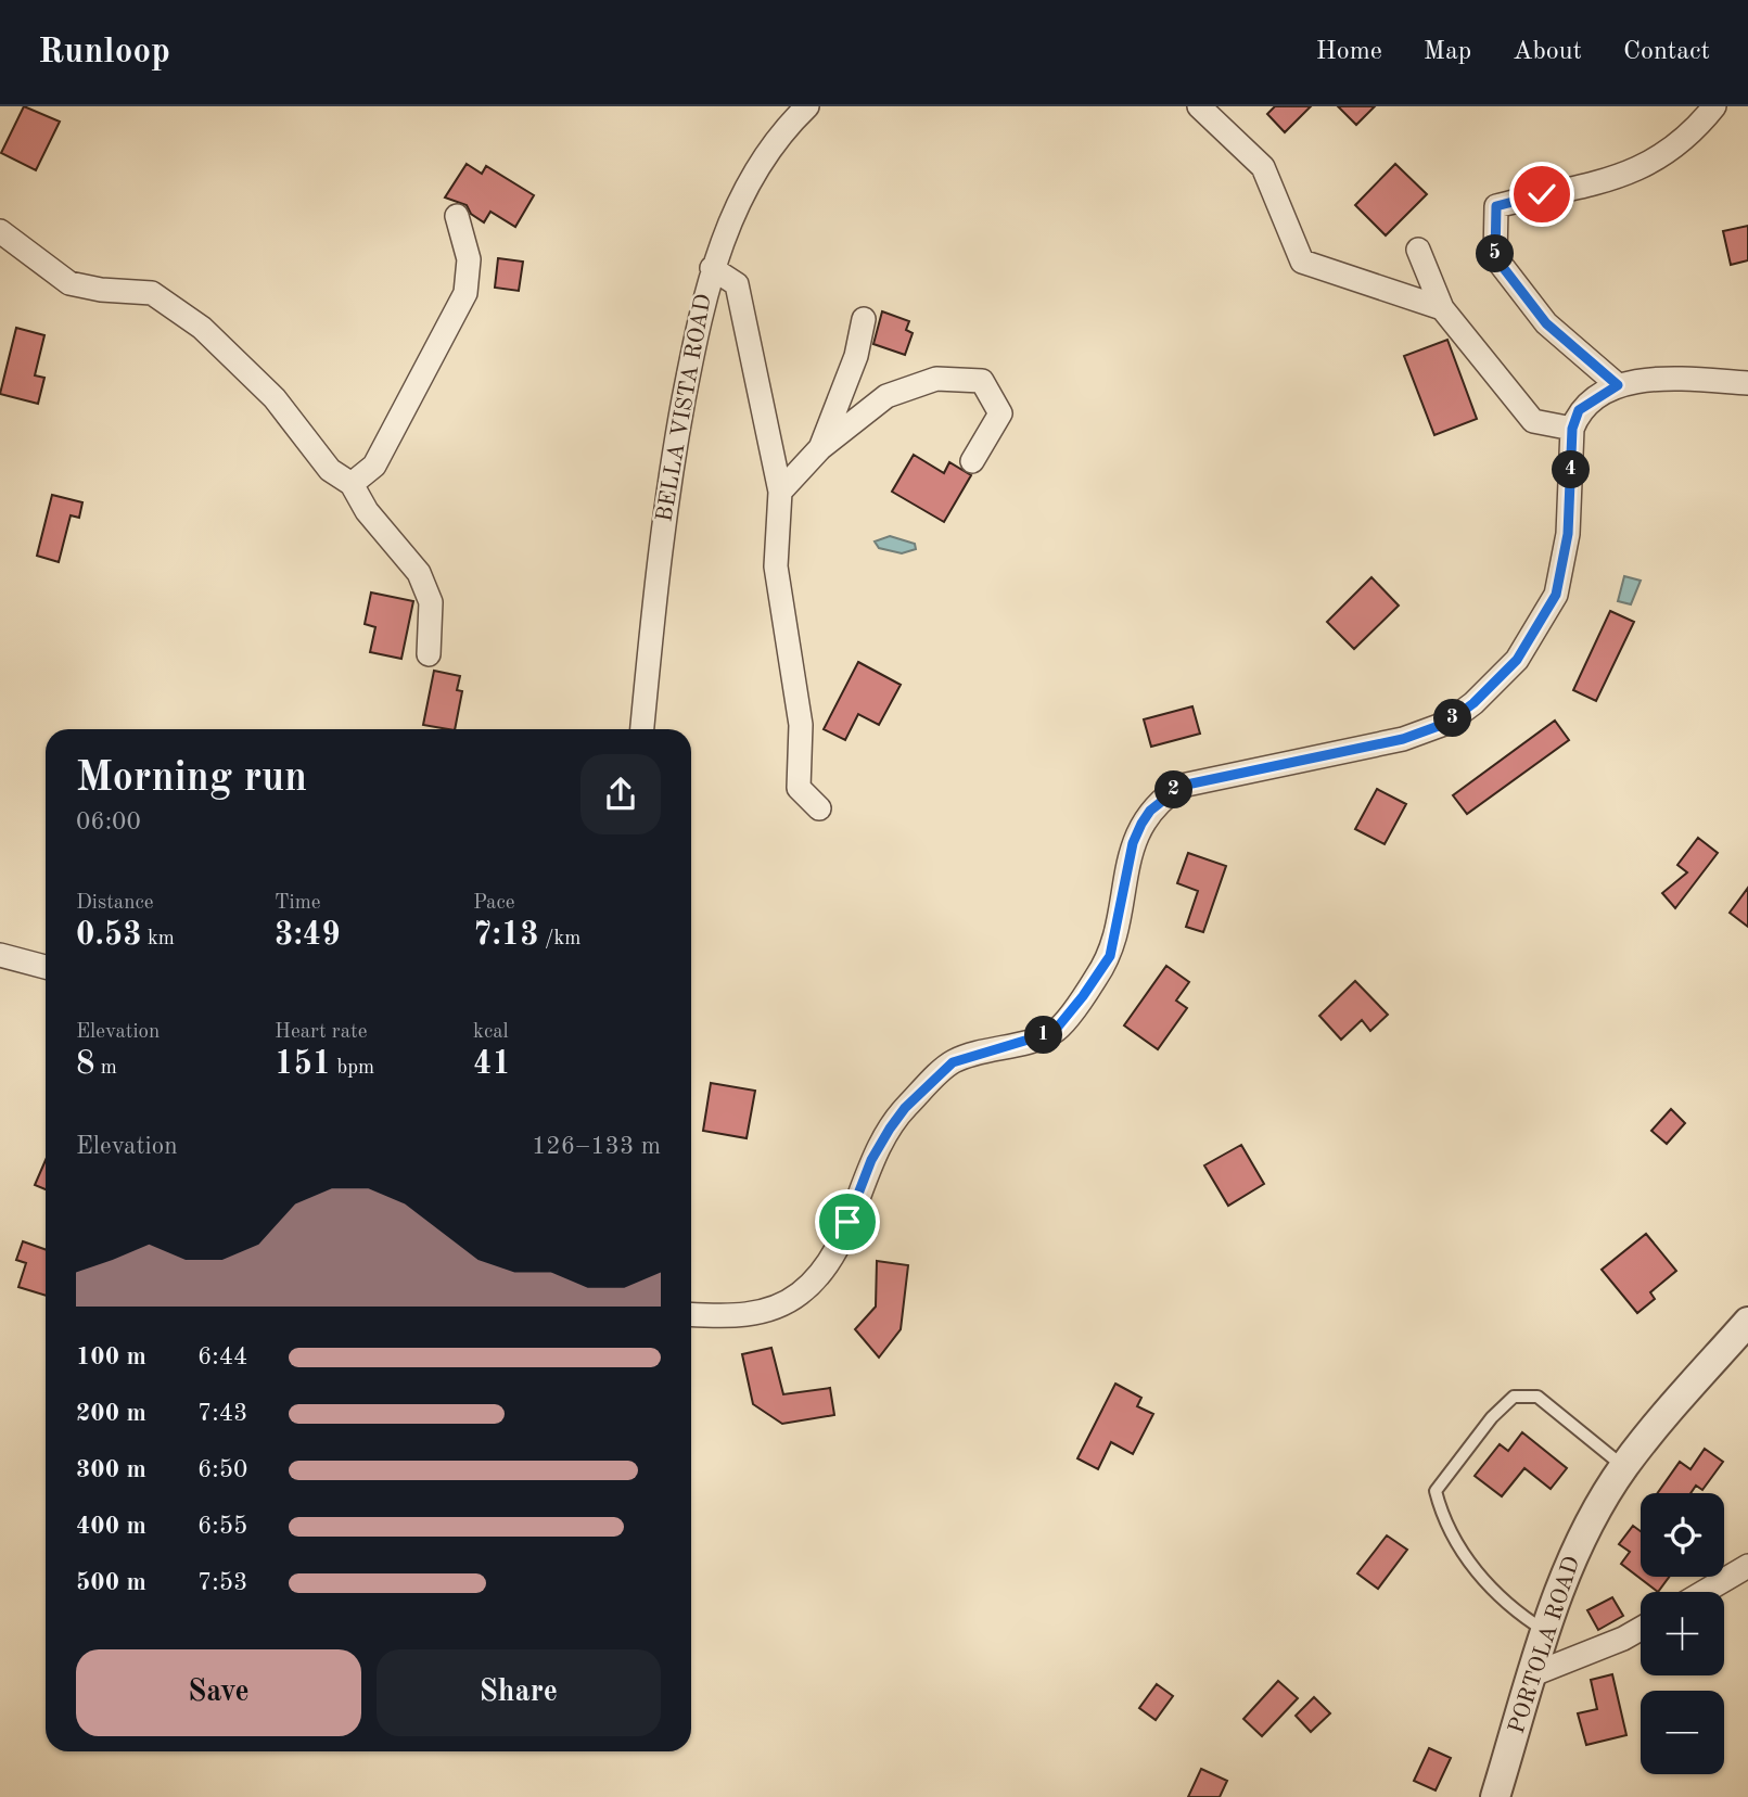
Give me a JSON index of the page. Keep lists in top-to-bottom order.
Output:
{
  "streets": {
    "street": ["BELLA VISTA ROAD", "PORTOLA ROAD"]
  },
  "page": {
    "header": "Runloop",
    "nav": [
      "Home",
      "Map",
      "About",
      "Contact"
    ],
    "pins": [
      "5",
      "4",
      "3",
      "2",
      "1"
    ],
    "heading": ["Morning run", "06:00"],
    "stats": [
      ["Distance", "0.53 km"],
      ["Time", "3:49"],
      ["Pace", "7:13 /km"],
      ["Elevation", "8 m"],
      ["Heart rate", "151 bpm"],
      ["kcal", "41"]
    ],
    "chart": ["Elevation", "126–133 m"],
    "list": [
      {
        "name": "100 m",
        "note": "6:44"
      },
      {
        "name": "200 m",
        "note": "7:43"
      },
      {
        "name": "300 m",
        "note": "6:50"
      },
      {
        "name": "400 m",
        "note": "6:55"
      },
      {
        "name": "500 m",
        "note": "7:53"
      }
    ],
    "map_buttons": ["+", "−"],
    "buttons": ["Save", "Share"]
  }
}
